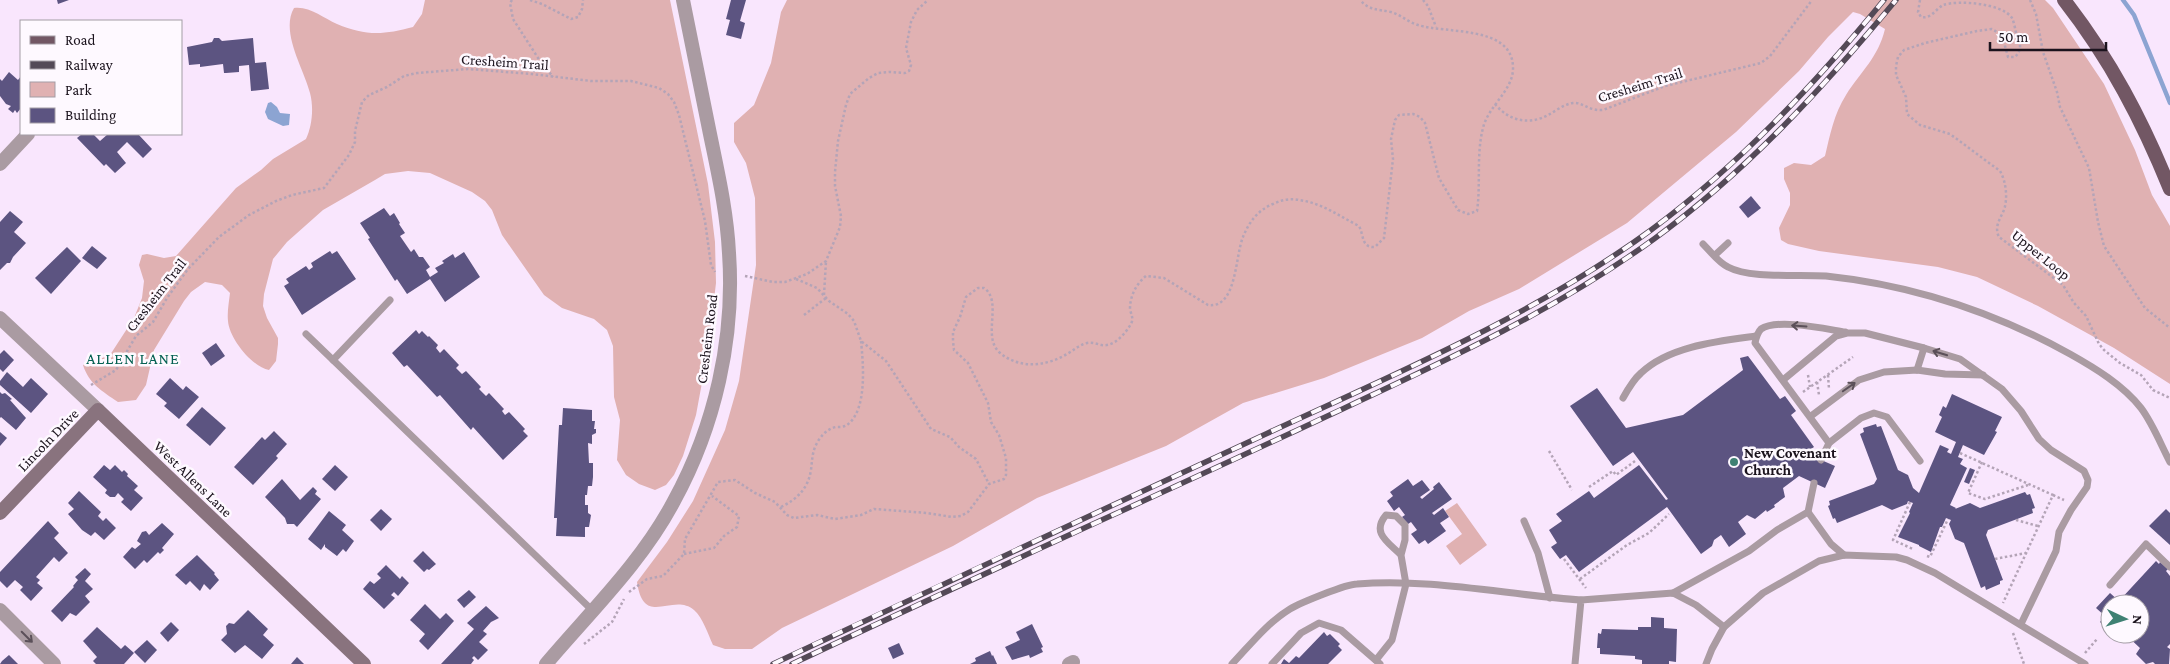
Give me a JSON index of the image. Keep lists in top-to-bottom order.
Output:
{
  "streets": {
    "main road": ["Lincoln Drive", "West Allens Lane"],
    "street": ["Cresheim Road"],
    "path": ["Cresheim Trail", "Upper Loop"]
  },
  "crossings": [
    ["Lincoln Drive", "West Allens Lane"]
  ],
  "districts": ["ALLEN LANE"],
  "places": ["New Covenant Church"],
  "legend": [
    "Road",
    "Railway",
    "Park",
    "Building"
  ],
  "scale_bar": "50 m",
  "north": "right"
}
